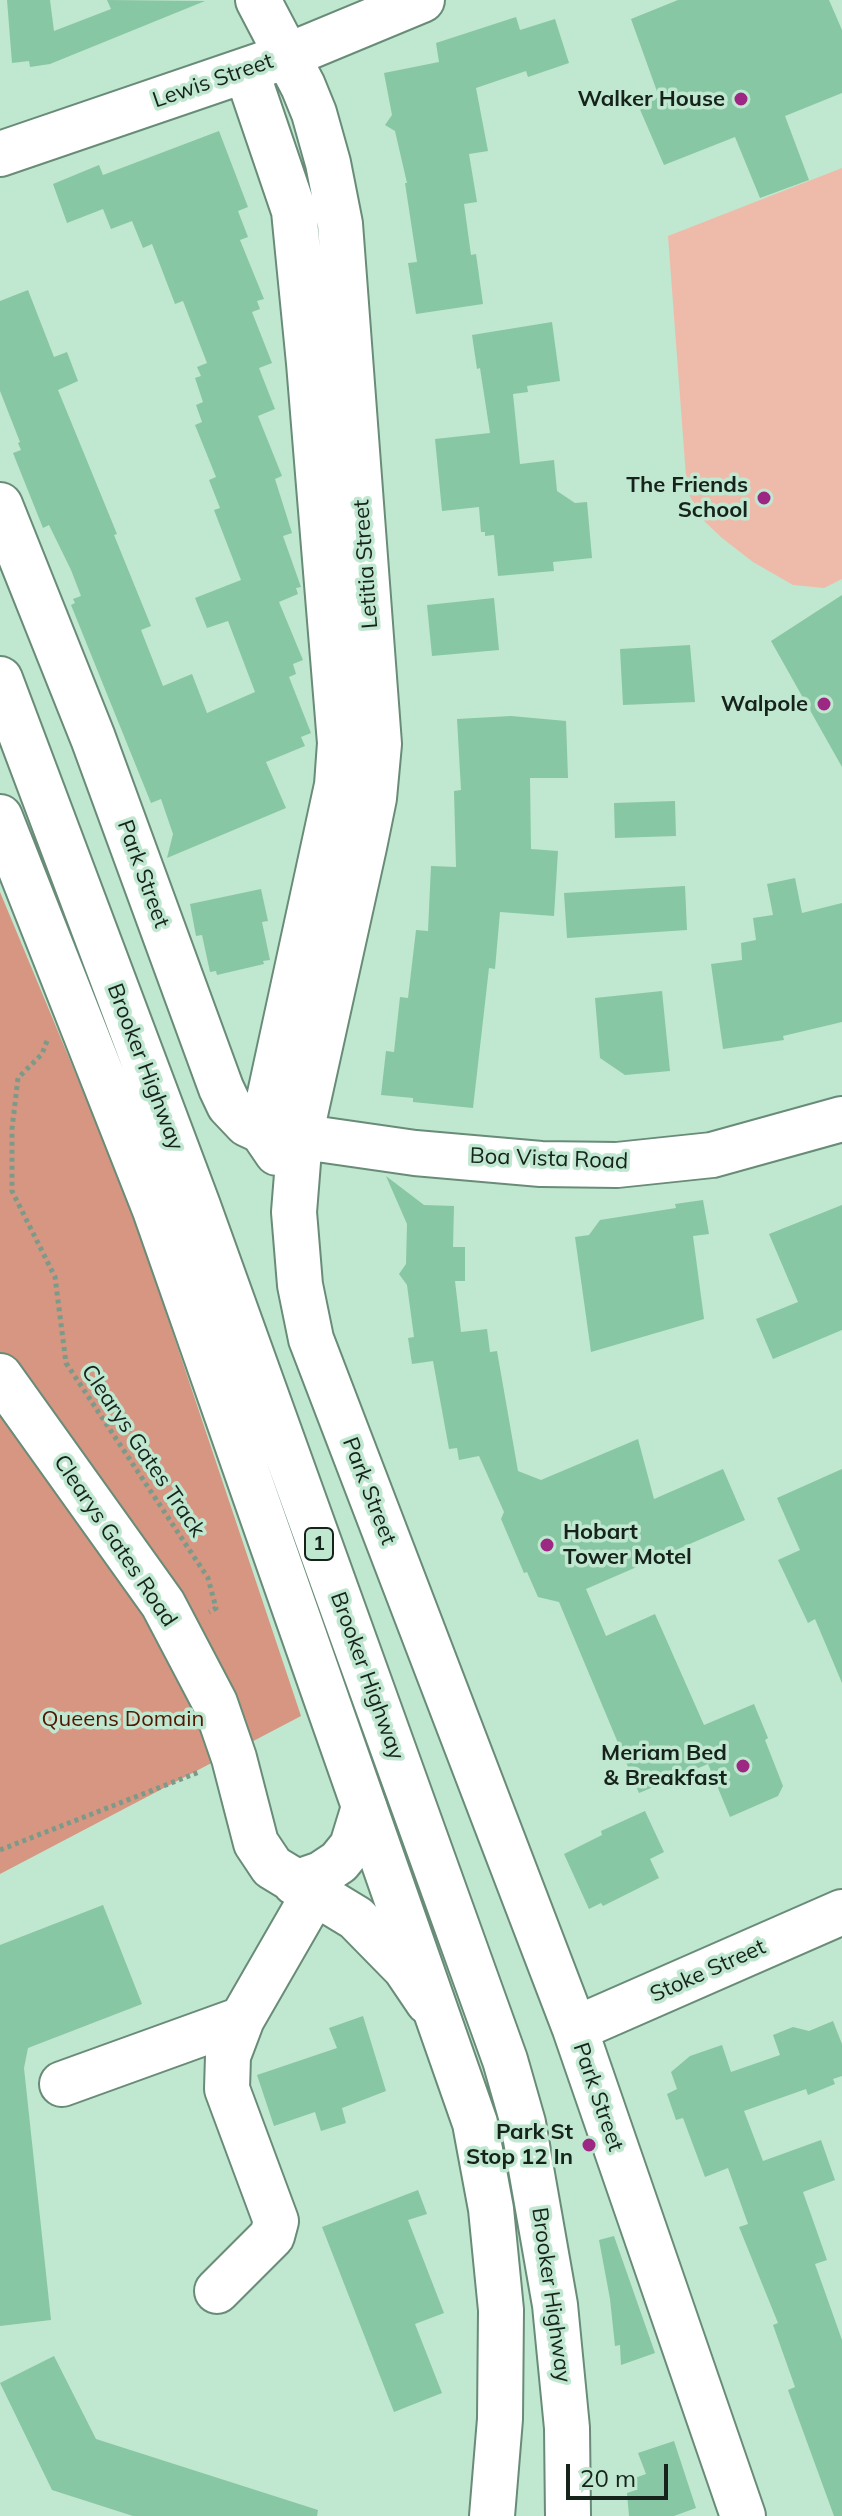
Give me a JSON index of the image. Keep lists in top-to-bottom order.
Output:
{
  "streets": {
    "main road": [
      "Lewis Street",
      "Letitia Street",
      "Park Street",
      "Brooker Highway",
      "Boa Vista Road",
      "Clearys Gates Road",
      "1",
      "Stoke Street"
    ],
    "path": ["Clearys Gates Track"]
  },
  "crossings": [
    ["Lewis Street", "Letitia Street"],
    ["Letitia Street", "Park Street"],
    ["Letitia Street", "Boa Vista Road"],
    ["Park Street", "Boa Vista Road"],
    ["Park Street", "Stoke Street"],
    ["Brooker Highway", "Clearys Gates Track"],
    ["Brooker Highway", "Clearys Gates Road"],
    ["Clearys Gates Track", "Clearys Gates Road"]
  ],
  "parks": ["Queens Domain"],
  "places": [
    "Walker House",
    "The Friends School",
    "Walpole",
    "Hobart Tower Motel",
    "Meriam Bed & Breakfast",
    "Park St Stop 12 In"
  ],
  "scale_bar": "20 m"
}
